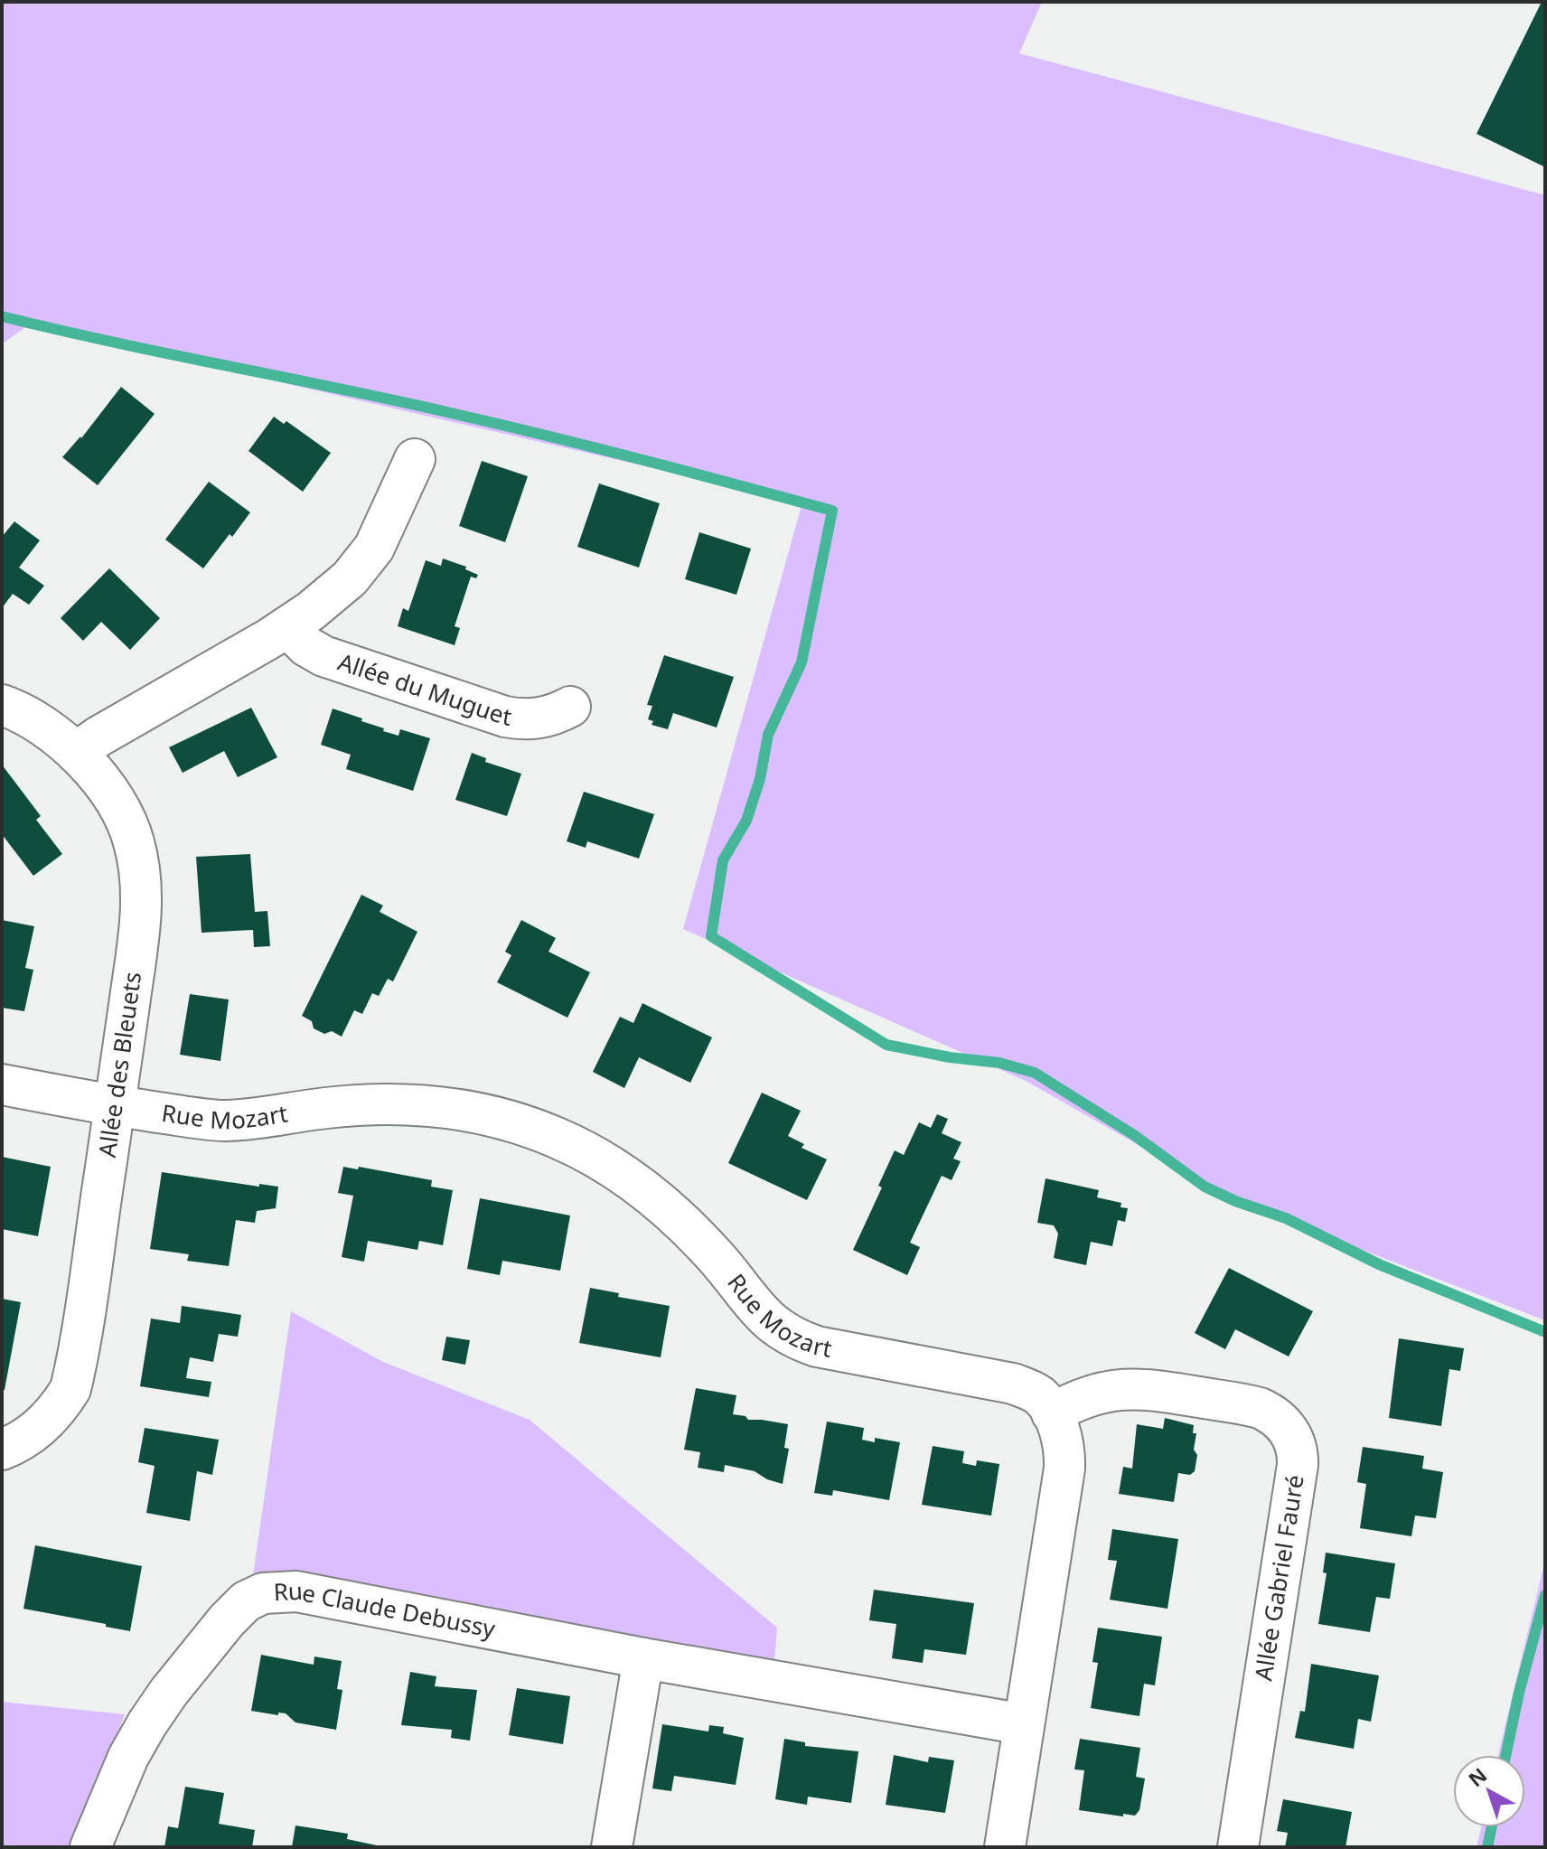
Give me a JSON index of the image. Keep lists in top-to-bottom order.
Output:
{
  "streets": {
    "street": [
      "Allée du Muguet",
      "Allée des Bleuets",
      "Rue Mozart",
      "Allée Gabriel Fauré",
      "Rue Claude Debussy"
    ]
  },
  "crossings": [
    ["Allée des Bleuets", "Rue Mozart"],
    ["Rue Mozart", "Allée Gabriel Fauré"],
    ["Rue Mozart", "Rue Claude Debussy"]
  ],
  "north": "top left"
}
